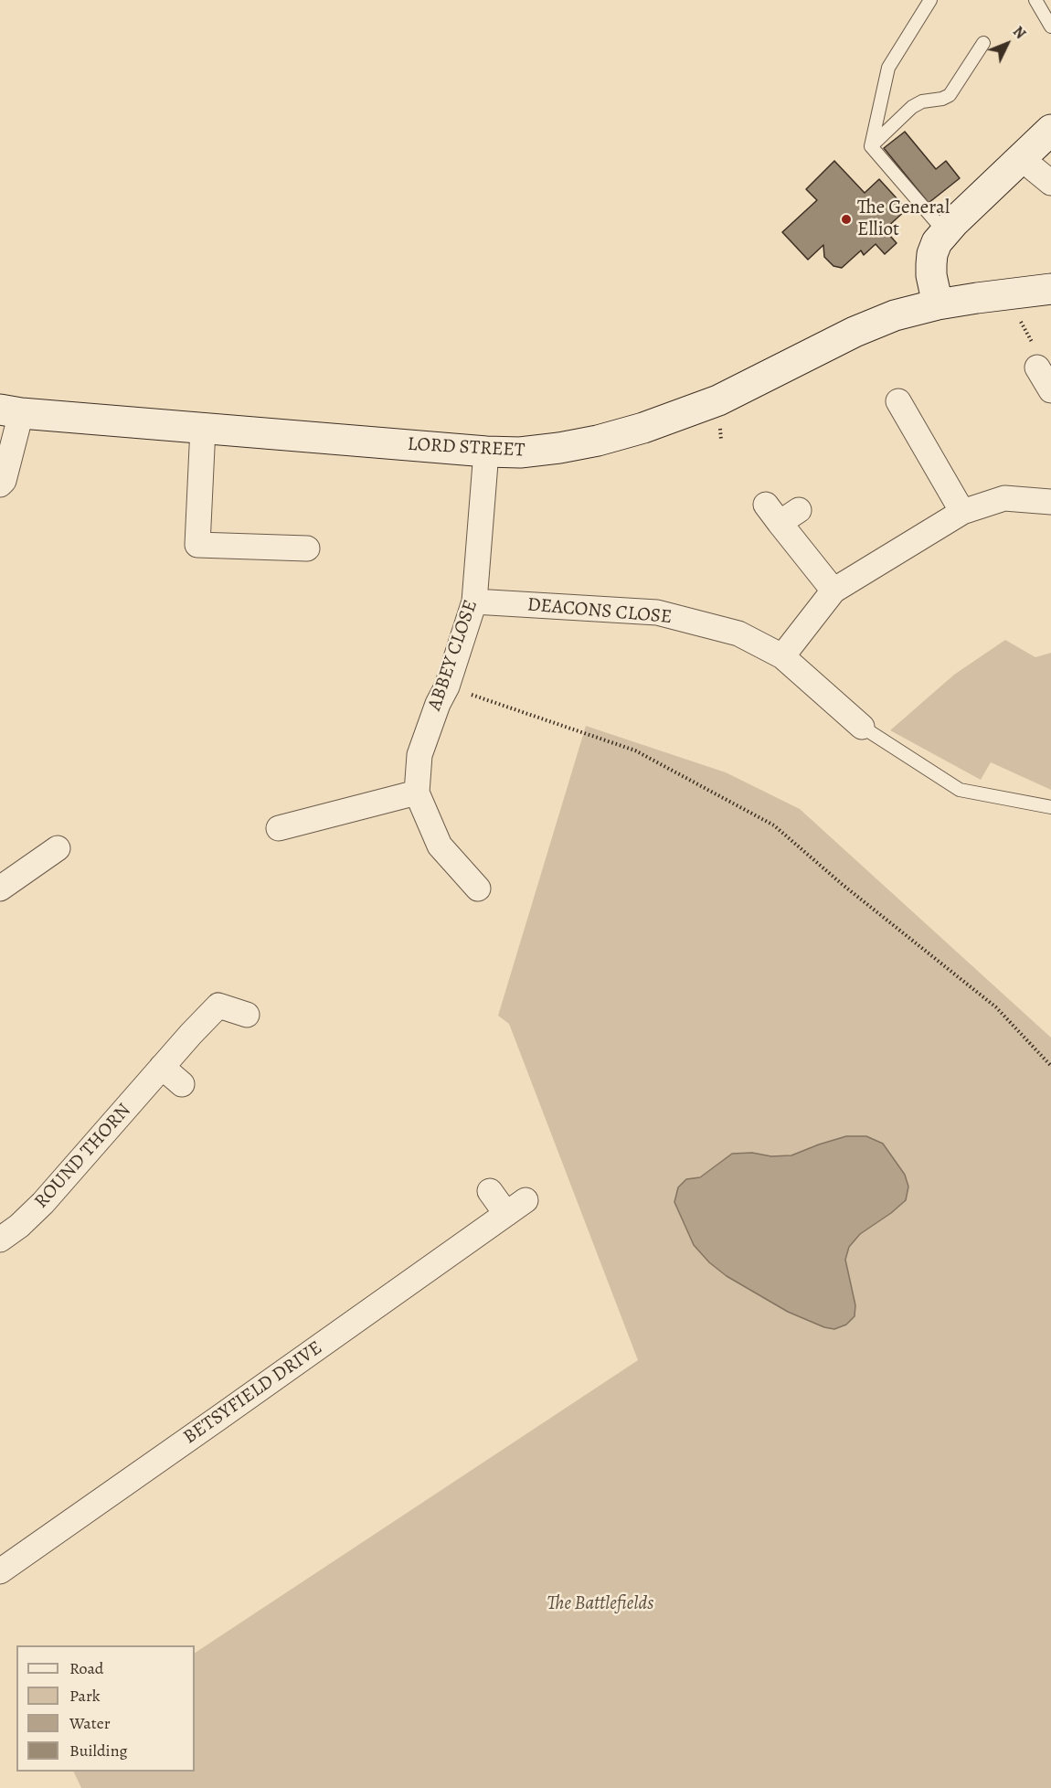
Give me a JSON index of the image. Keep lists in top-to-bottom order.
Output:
{
  "streets": {
    "street": [
      "LORD STREET",
      "DEACONS CLOSE",
      "ABBEY CLOSE",
      "ROUND THORN",
      "BETSYFIELD DRIVE"
    ]
  },
  "crossings": [
    ["LORD STREET", "ABBEY CLOSE"],
    ["DEACONS CLOSE", "ABBEY CLOSE"]
  ],
  "parks": ["The Battlefields"],
  "places": ["The General Elliot"],
  "legend": [
    "Road",
    "Park",
    "Water",
    "Building"
  ],
  "north": "top right"
}
